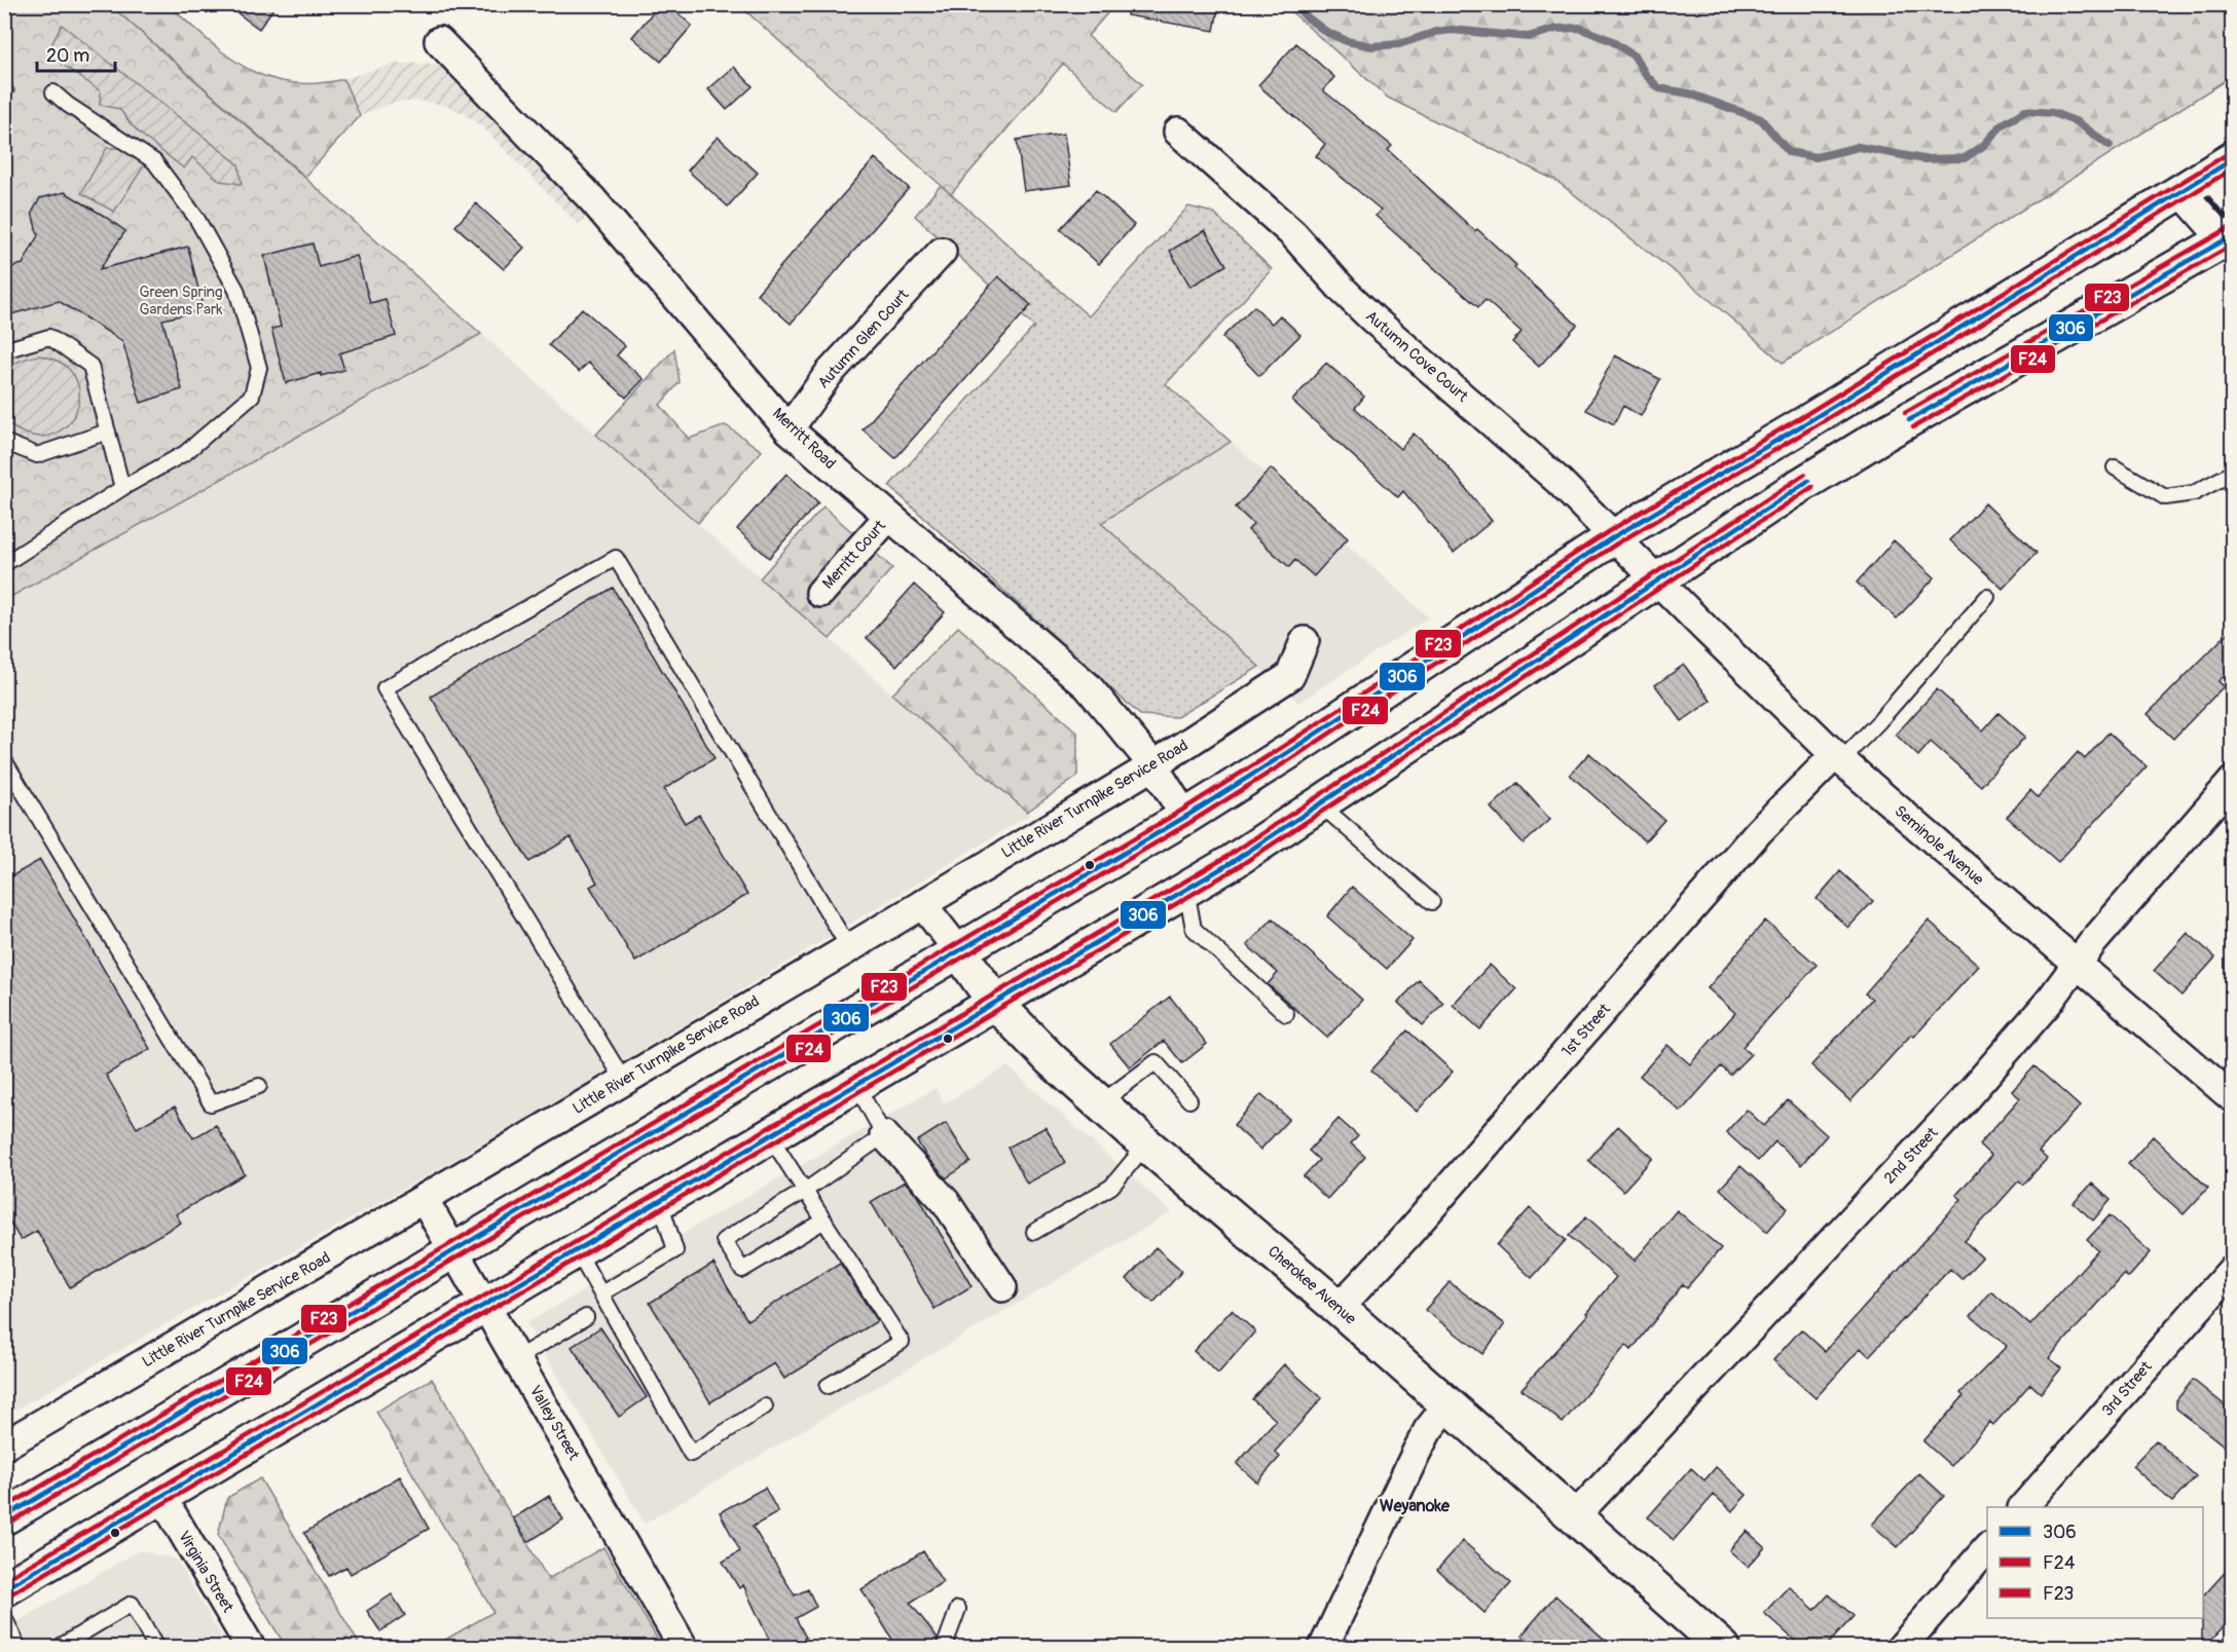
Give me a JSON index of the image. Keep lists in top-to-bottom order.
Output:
{
  "streets": {
    "main road": ["Cherokee Avenue"],
    "street": [
      "Autumn Glen Court",
      "Autumn Cove Court",
      "Merritt Road",
      "Merritt Court",
      "Little River Turnpike Service Road",
      "Seminole Avenue",
      "1st Street",
      "2nd Street",
      "3rd Street",
      "Valley Street",
      "Virginia Street"
    ]
  },
  "crossings": [
    ["Autumn Glen Court", "Merritt Road"],
    ["Autumn Cove Court", "Seminole Avenue"],
    ["Merritt Road", "Merritt Court"],
    ["Merritt Road", "Little River Turnpike Service Road"],
    ["Little River Turnpike Service Road", "Cherokee Avenue"],
    ["Little River Turnpike Service Road", "Valley Street"],
    ["Seminole Avenue", "1st Street"],
    ["Seminole Avenue", "2nd Street"],
    ["1st Street", "Cherokee Avenue"],
    ["2nd Street", "Cherokee Avenue"]
  ],
  "districts": ["Weyanoke"],
  "parks": ["Green Spring Gardens Park"],
  "lines": ["transit line F23", "transit line 306", "transit line F24"],
  "legend": ["306", "F24", "F23"],
  "scale_bar": "20 m"
}
